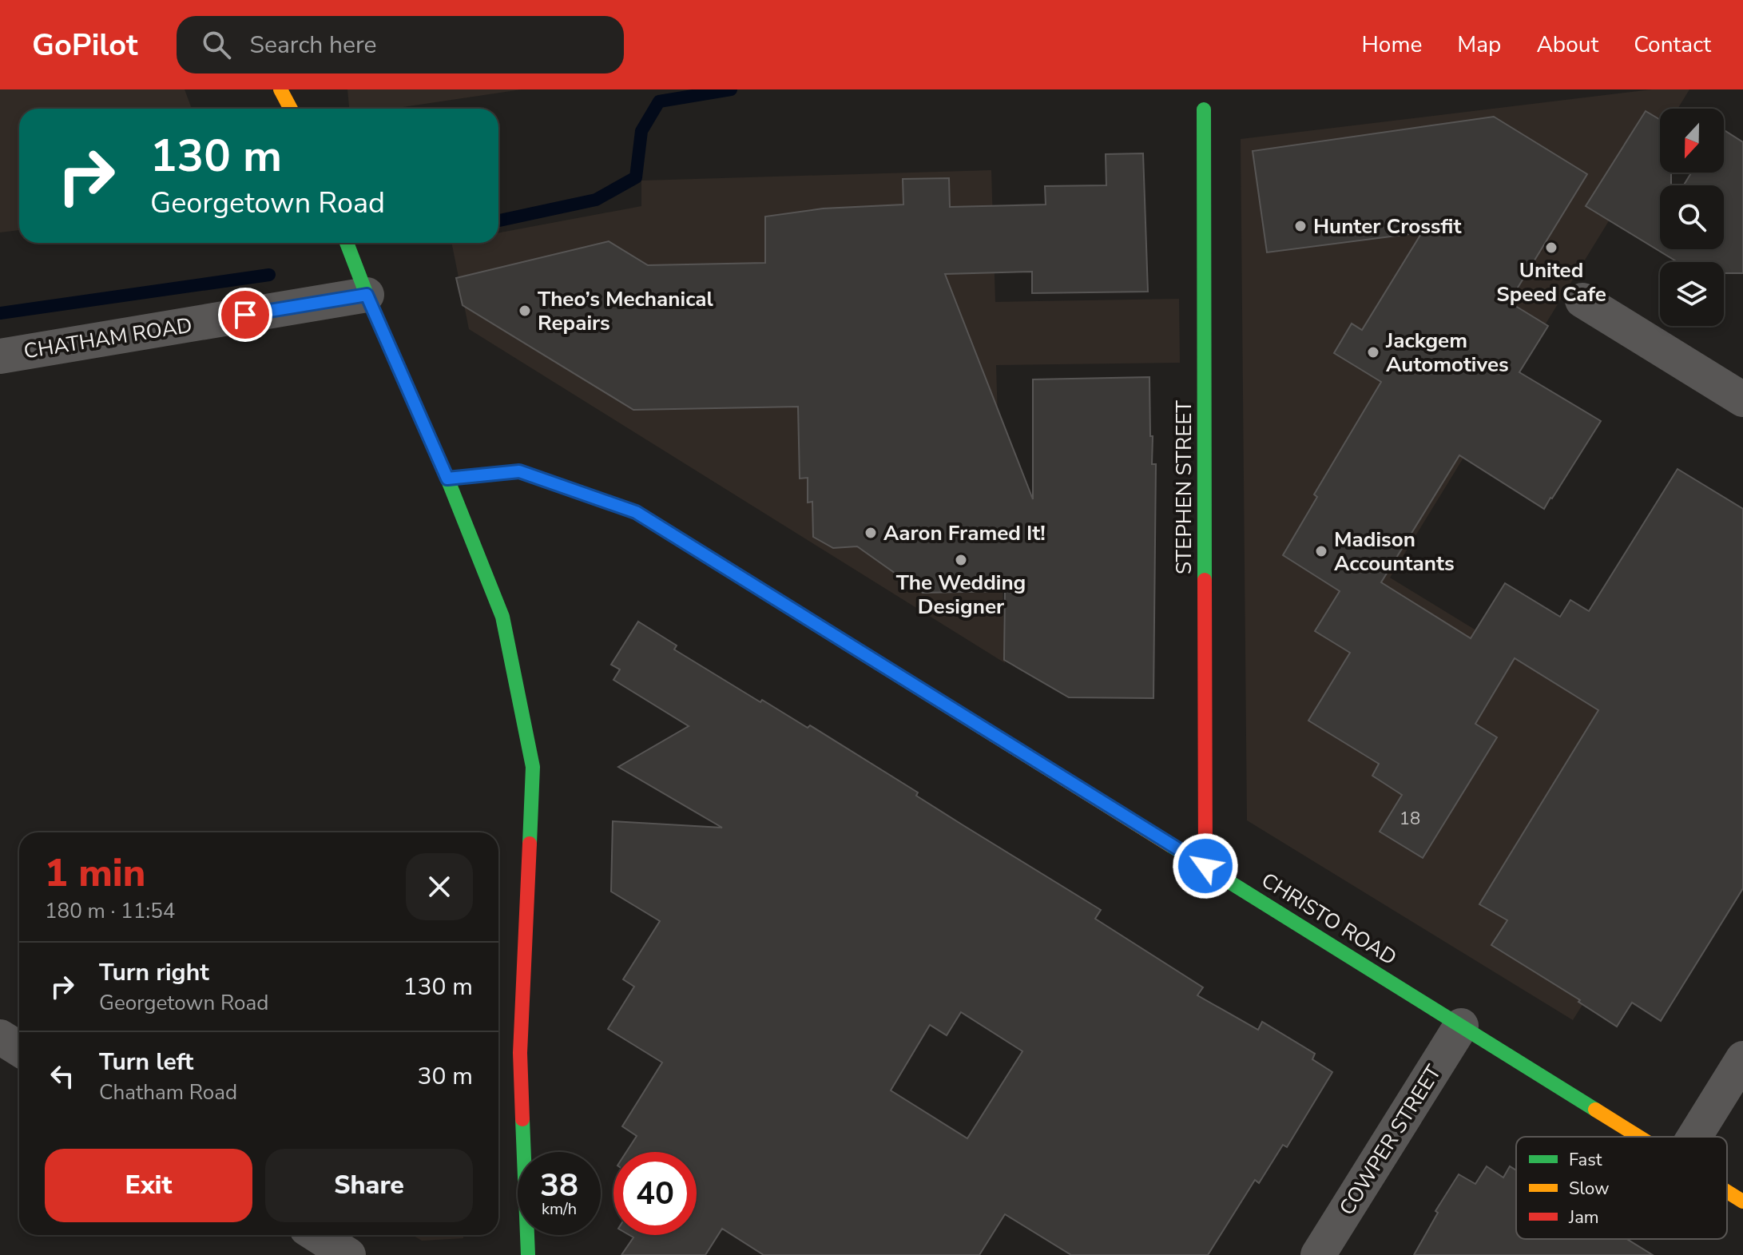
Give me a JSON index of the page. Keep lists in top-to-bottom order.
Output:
{
  "streets": {
    "street": [
      "CHATHAM ROAD",
      "STEPHEN STREET",
      "CHRISTO ROAD",
      "COWPER STREET"
    ]
  },
  "crossings": [
    ["STEPHEN STREET", "CHRISTO ROAD"],
    ["CHRISTO ROAD", "COWPER STREET"]
  ],
  "places": [
    "Hunter Crossfit",
    "United Speed Cafe",
    "Theo’s Mechanical Repairs",
    "Jackgem Automotives",
    "Aaron Framed It!",
    "Madison Accountants",
    "The Wedding Designer"
  ],
  "house_numbers": ["18"],
  "legend": ["Fast", "Slow", "Jam"],
  "north": "bottom",
  "page": {
    "header": "GoPilot",
    "search": "Search here",
    "nav": [
      "Home",
      "Map",
      "About",
      "Contact"
    ],
    "turn": ["130 m", "Georgetown Road"],
    "heading": ["1 min", "180 m · 11:54"],
    "list": [
      {
        "name": "Turn right",
        "note": "Georgetown Road",
        "value": "130 m"
      },
      {
        "name": "Turn left",
        "note": "Chatham Road",
        "value": "30 m"
      }
    ],
    "buttons": ["Exit", "Share"],
    "speed": "38 km/h",
    "limit": "40"
  }
}
